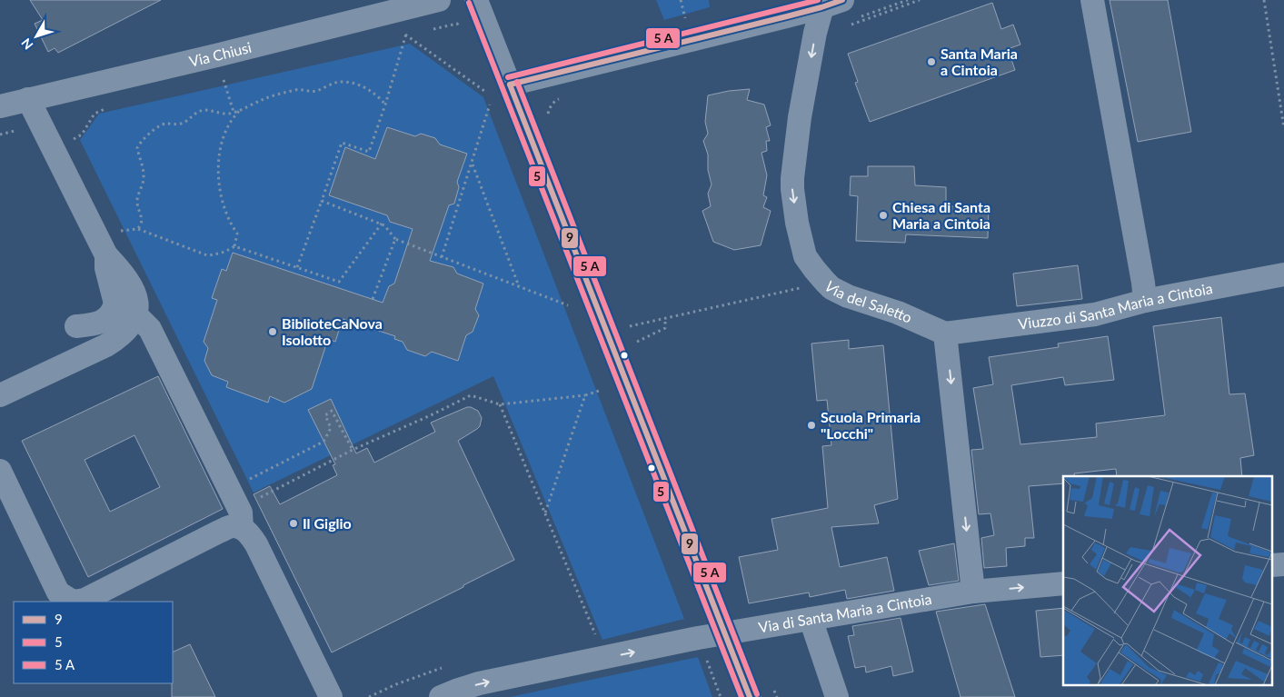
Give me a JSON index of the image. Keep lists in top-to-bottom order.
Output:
{
  "streets": {
    "street": [
      "Via Chiusi",
      "Via del Saletto",
      "Viuzzo di Santa Maria a Cintoia",
      "Via di Santa Maria a Cintoia"
    ]
  },
  "crossings": [
    ["Via del Saletto", "Viuzzo di Santa Maria a Cintoia"]
  ],
  "one_way": ["Via del Saletto", "Via di Santa Maria a Cintoia"],
  "places": [
    "Santa Maria a Cintoia",
    "Chiesa di Santa Maria a Cintoia",
    "BiblioteCaNova Isolotto",
    "Scuola Primaria \"Locchi\"",
    "Il Giglio"
  ],
  "lines": ["transit line 9", "transit line 5"],
  "legend": ["9", "5", "5 A"],
  "north": "bottom left"
}
